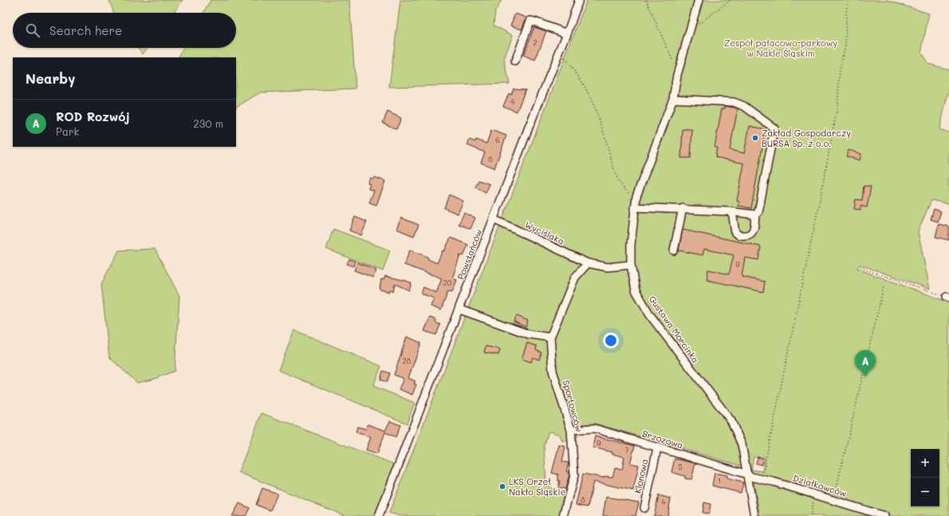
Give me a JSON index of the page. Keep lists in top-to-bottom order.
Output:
{
  "streets": {
    "street": [
      "Wyciślaka",
      "Powstańców",
      "Gustawa Morcinka",
      "Sportowców",
      "Brzozowa",
      "Klonowa",
      "Działkowców"
    ]
  },
  "crossings": [
    ["Wyciślaka", "Powstańców"],
    ["Gustawa Morcinka", "Brzozowa"],
    ["Gustawa Morcinka", "Działkowców"],
    ["Sportowców", "Brzozowa"],
    ["Brzozowa", "Klonowa"],
    ["Brzozowa", "Działkowców"]
  ],
  "parks": ["Zespół pałacowo-parkowy w Nakle Śląskim"],
  "places": ["Zakład Gospodarczy BURSA Sp. z o.o.", "LKS Orzeł Nakło Śląskie"],
  "house_numbers": [
    "2",
    "4",
    "6",
    "8",
    "9",
    "20",
    "28",
    "9",
    "7",
    "5",
    "1",
    "8",
    "4"
  ],
  "page": {
    "search": "Search here",
    "heading": "Nearby",
    "list": [
      {
        "mark": "A",
        "name": "ROD Rozwój",
        "note": "Park",
        "value": "230 m"
      }
    ],
    "pins": "A",
    "map_buttons": ["+", "−"]
  }
}
